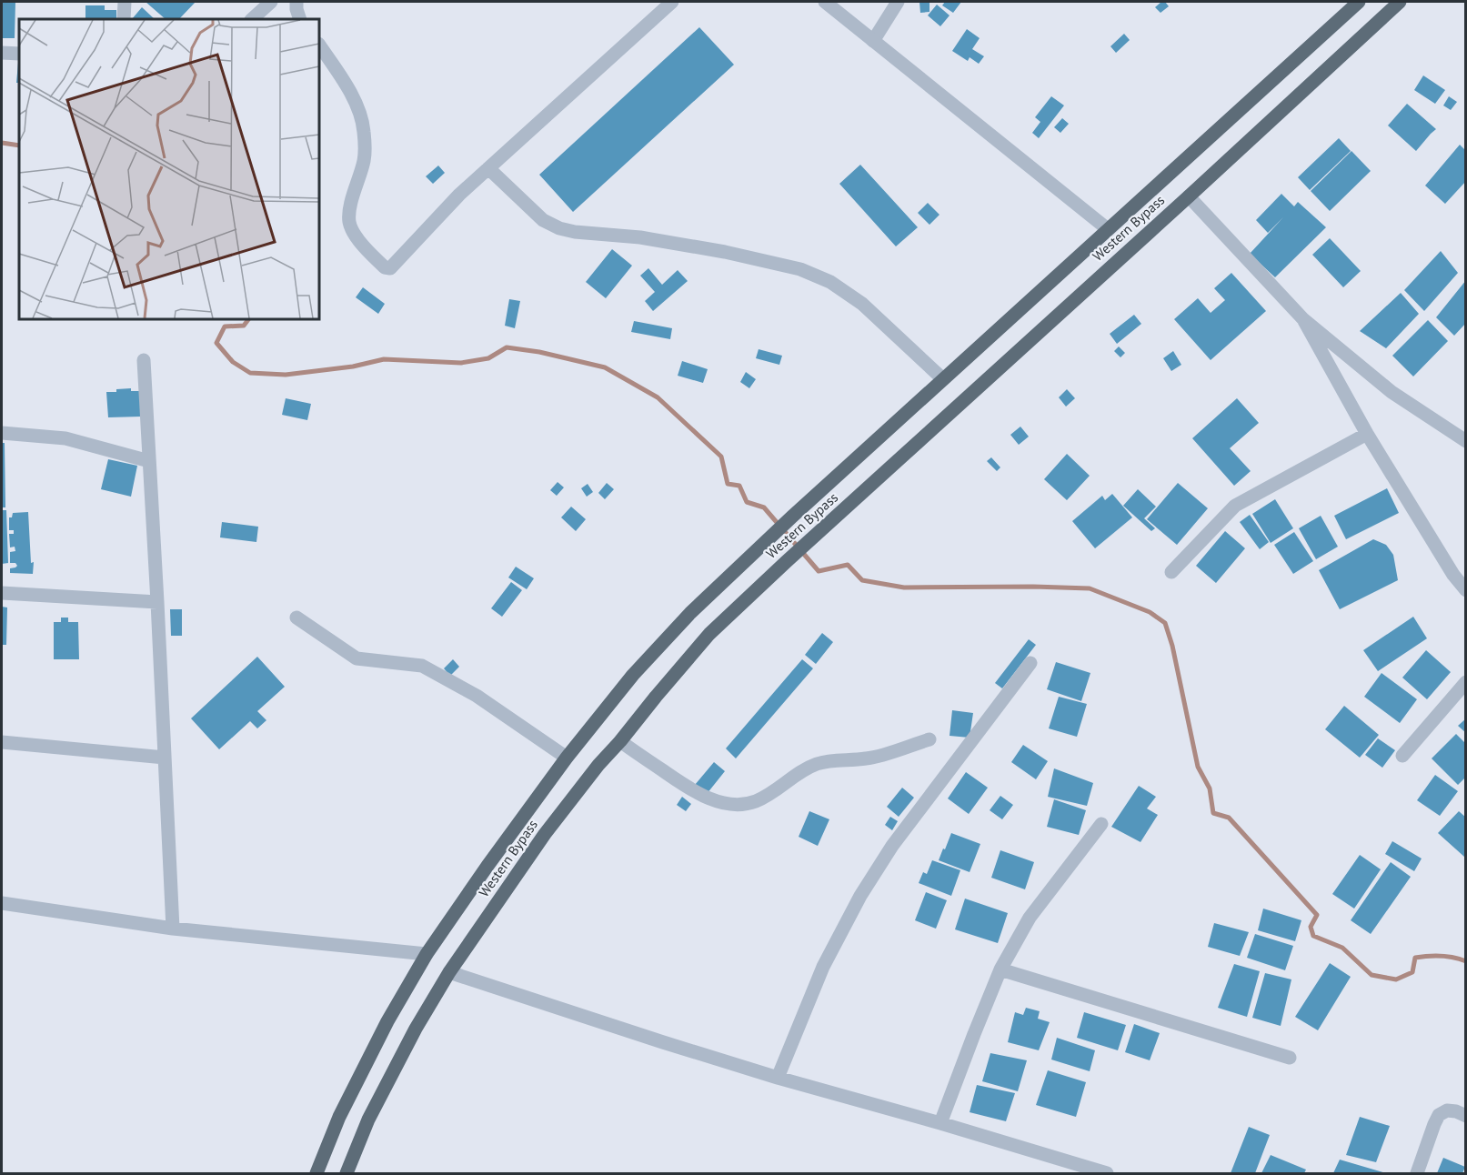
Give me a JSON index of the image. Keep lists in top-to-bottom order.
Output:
{
  "streets": {
    "main road": ["Western Bypass"]
  }
}
